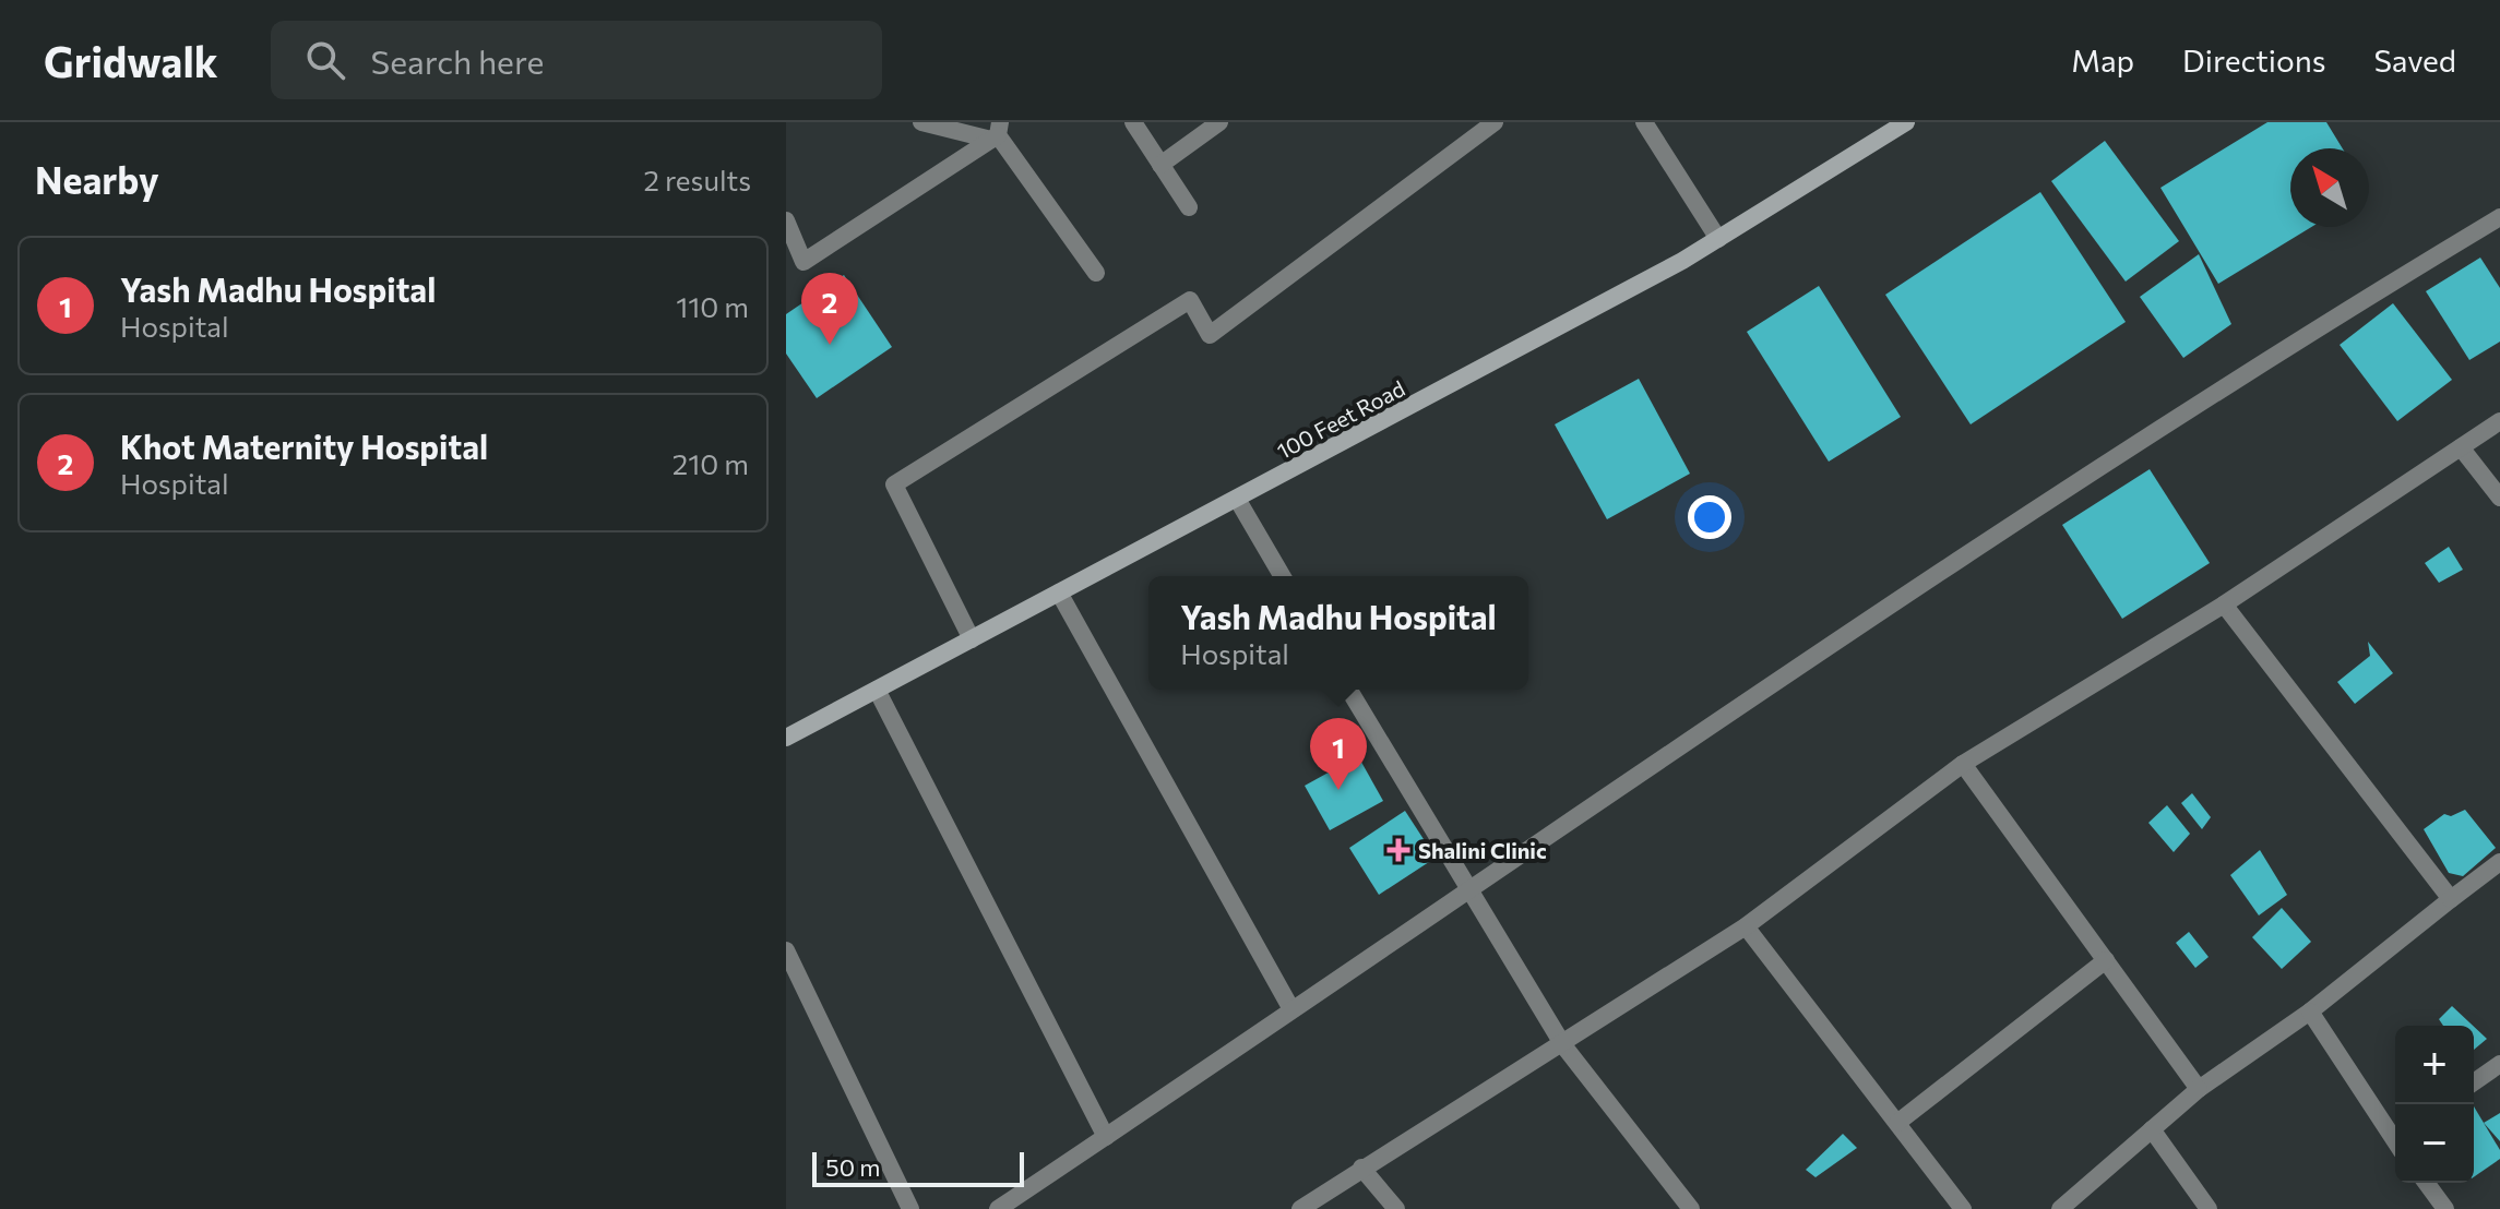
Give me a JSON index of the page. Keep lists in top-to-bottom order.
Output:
{
  "streets": {
    "main road": ["100 Feet Road"]
  },
  "places": {
    "health": ["Shalini Clinic"]
  },
  "scale_bar": "50 m",
  "north": "top left",
  "page": {
    "header": "Gridwalk",
    "search": "Search here",
    "nav": ["Map", "Directions", "Saved"],
    "heading": ["Nearby", "2 results"],
    "list": [
      {
        "mark": "1",
        "name": "Yash Madhu Hospital",
        "note": "Hospital",
        "value": "110 m"
      },
      {
        "mark": "2",
        "name": "Khot Maternity Hospital",
        "note": "Hospital",
        "value": "210 m"
      }
    ],
    "pins": ["2", "1"],
    "popup": ["Yash Madhu Hospital", "Hospital"],
    "map_buttons": ["+", "−"],
    "scale": "50 m"
  }
}
